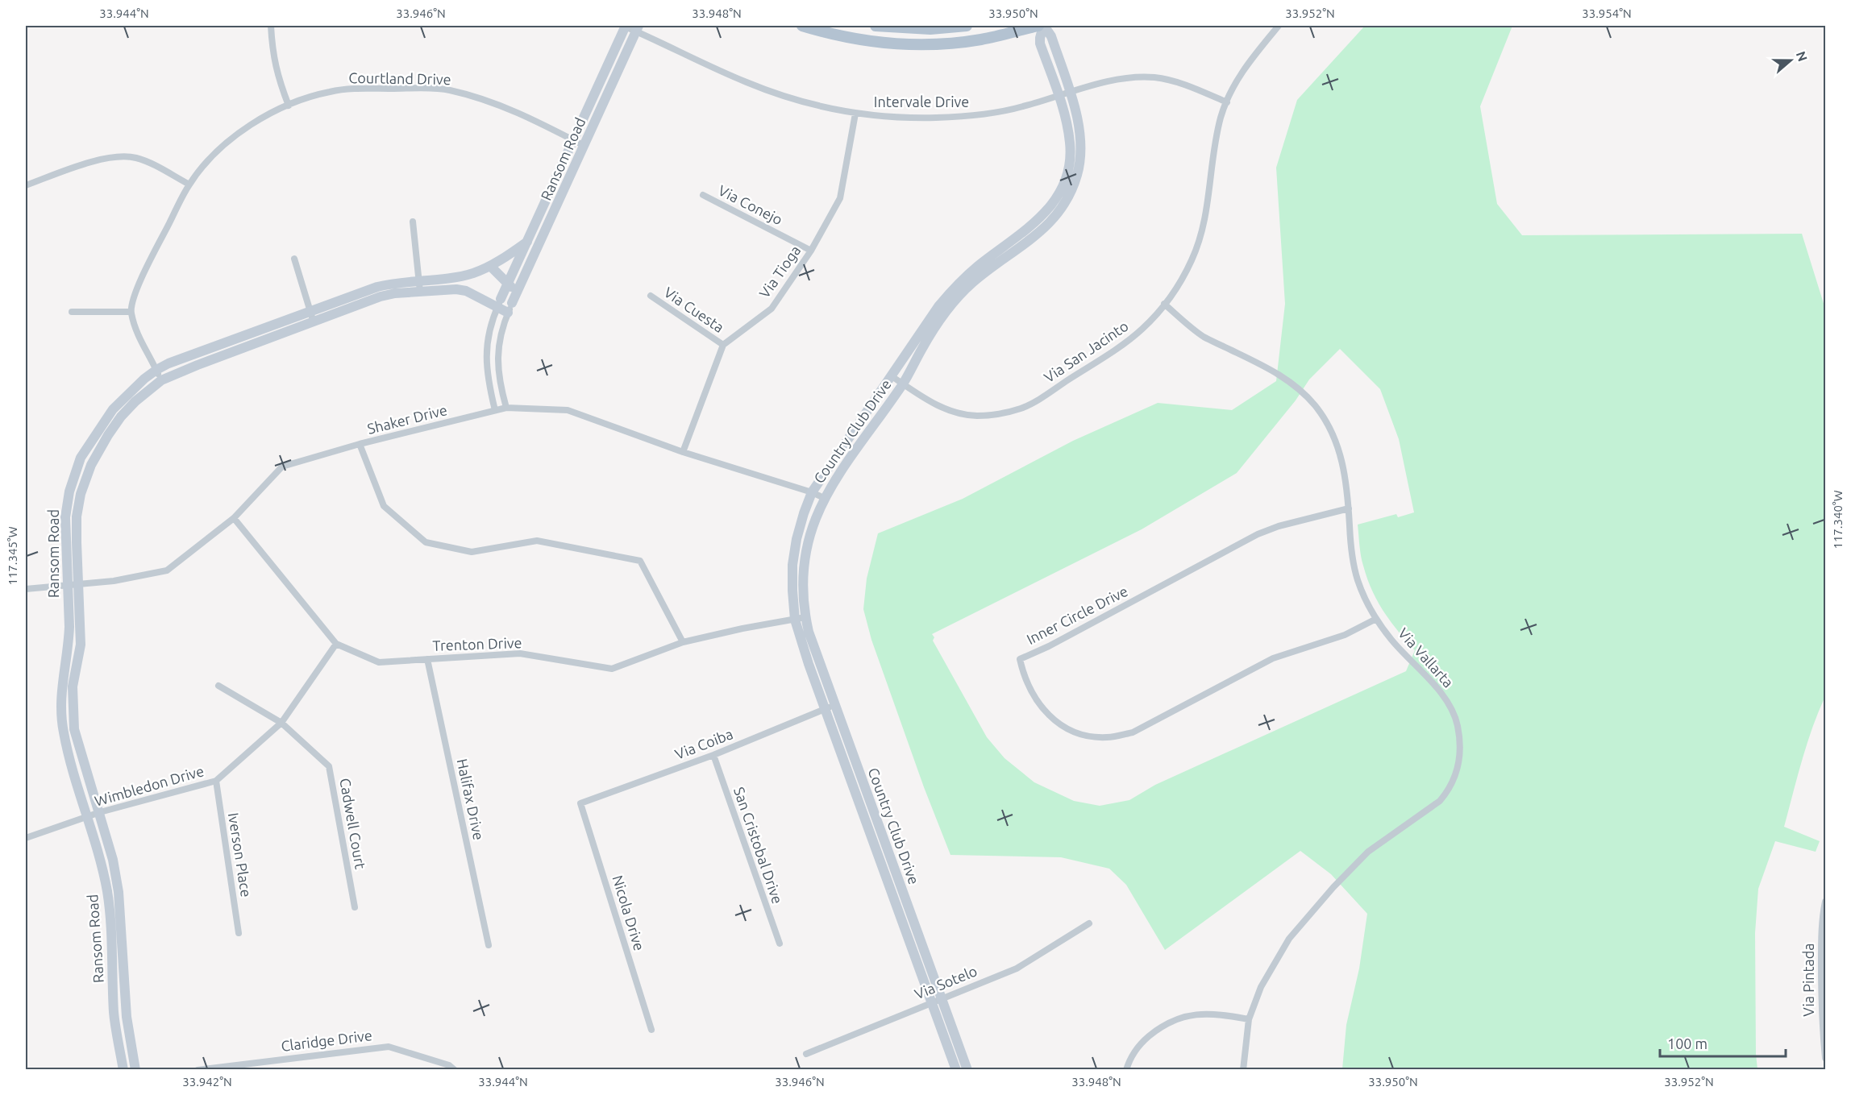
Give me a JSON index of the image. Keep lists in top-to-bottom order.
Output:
{
  "streets": {
    "street": [
      "Courtland Drive",
      "Intervale Drive",
      "Ransom Road",
      "Via Conejo",
      "Via Tioga",
      "Via Cuesta",
      "Via San Jacinto",
      "Shaker Drive",
      "Country Club Drive",
      "Inner Circle Drive",
      "Trenton Drive",
      "Via Vallarta",
      "Via Coiba",
      "Wimbledon Drive",
      "Halifax Drive",
      "Cadwell Court",
      "San Cristobal Drive",
      "Iverson Place",
      "Nicola Drive",
      "Via Pintada",
      "Via Sotelo",
      "Claridge Drive"
    ]
  },
  "crossings": [
    ["Courtland Drive", "Ransom Road"],
    ["Intervale Drive", "Ransom Road"],
    ["Intervale Drive", "Via Tioga"],
    ["Intervale Drive", "Via San Jacinto"],
    ["Intervale Drive", "Country Club Drive"],
    ["Ransom Road", "Shaker Drive"],
    ["Ransom Road", "Wimbledon Drive"],
    ["Via Conejo", "Via Tioga"],
    ["Via Tioga", "Via Cuesta"],
    ["Via San Jacinto", "Country Club Drive"],
    ["Via San Jacinto", "Via Vallarta"],
    ["Shaker Drive", "Country Club Drive"],
    ["Shaker Drive", "Trenton Drive"],
    ["Country Club Drive", "Trenton Drive"],
    ["Country Club Drive", "Via Coiba"],
    ["Country Club Drive", "Via Sotelo"],
    ["Inner Circle Drive", "Via Vallarta"],
    ["Trenton Drive", "Wimbledon Drive"],
    ["Trenton Drive", "Halifax Drive"],
    ["Via Coiba", "San Cristobal Drive"],
    ["Via Coiba", "Nicola Drive"],
    ["Wimbledon Drive", "Cadwell Court"],
    ["Wimbledon Drive", "Iverson Place"]
  ],
  "scale_bar": "100 m",
  "north": "right",
  "coordinates": [
    "33.944°N",
    "33.946°N",
    "33.948°N",
    "33.950°N",
    "33.952°N",
    "33.954°N",
    "117.340°W",
    "117.345°W",
    "33.942°N"
  ]
}
